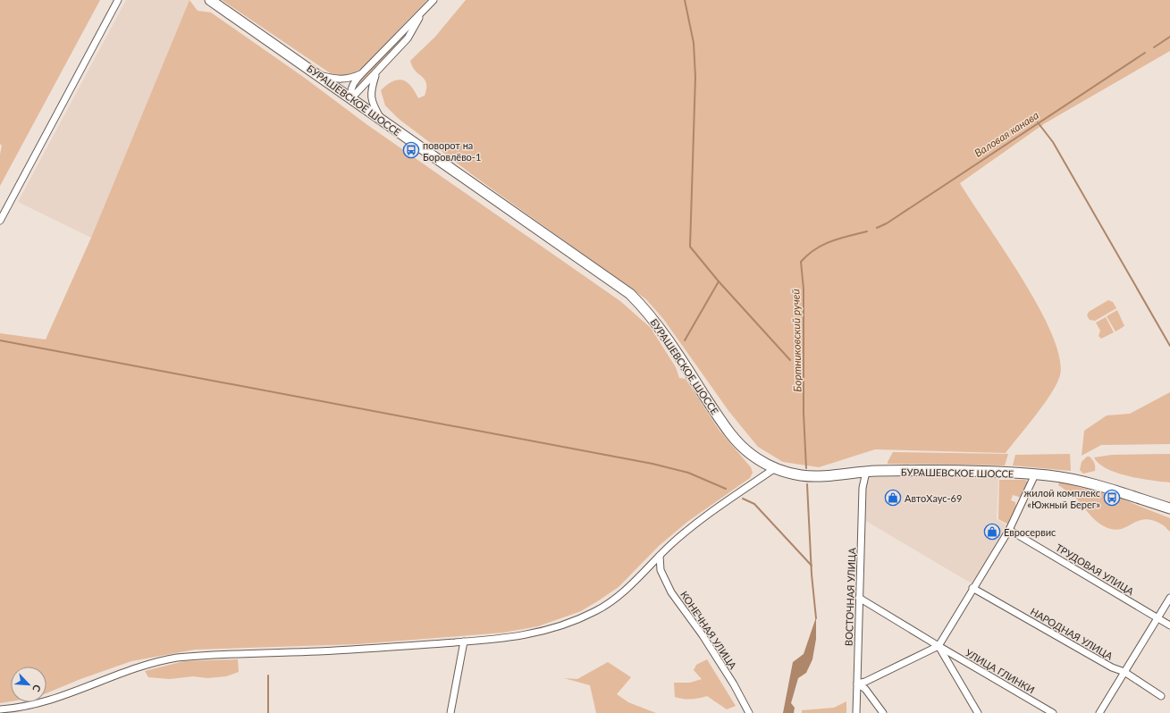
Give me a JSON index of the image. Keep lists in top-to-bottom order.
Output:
{
  "streets": {
    "main road": ["БУРАШЕВСКОЕ ШОССЕ"],
    "street": [
      "ТРУДОВАЯ УЛИЦА",
      "ВОСТОЧНАЯ УЛИЦА",
      "КОНЕЧНАЯ УЛИЦА",
      "НАРОДНАЯ УЛИЦА",
      "УЛИЦА ГЛИНКИ"
    ]
  },
  "crossings": [
    ["БУРАШЕВСКОЕ ШОССЕ", "ВОСТОЧНАЯ УЛИЦА"],
    ["ВОСТОЧНАЯ УЛИЦА", "УЛИЦА ГЛИНКИ"]
  ],
  "water": ["Валовая канава", "Бортниковский ручей"],
  "places": {
    "bus stop": ["поворот на Боровлёво-1", "жилой комплекс «Южный Берег»"],
    "shop": ["АвтоХаус-69", "Евросервис"]
  },
  "north": "bottom right"
}
